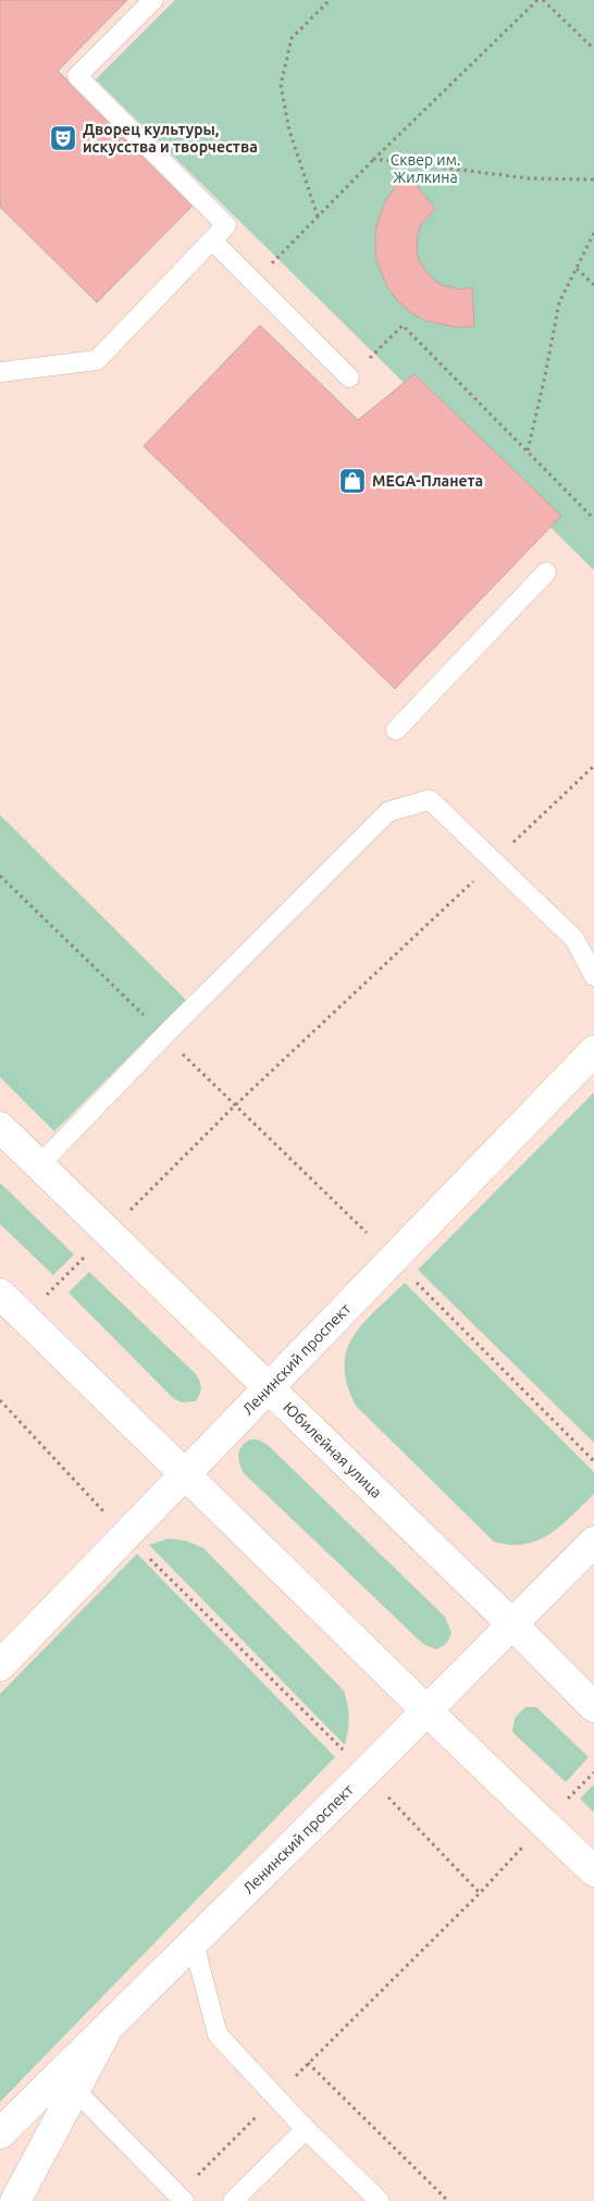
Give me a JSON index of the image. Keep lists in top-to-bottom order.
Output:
{
  "streets": {
    "main road": ["Ленинский проспект", "Юбилейная улица"]
  },
  "crossings": [
    ["Ленинский проспект", "Юбилейная улица"]
  ],
  "parks": ["Сквер им. Жилкина"],
  "places": {
    "theatre": ["Дворец культуры, искусства и творчества"],
    "shop": ["MEGA-Планета"]
  }
}
